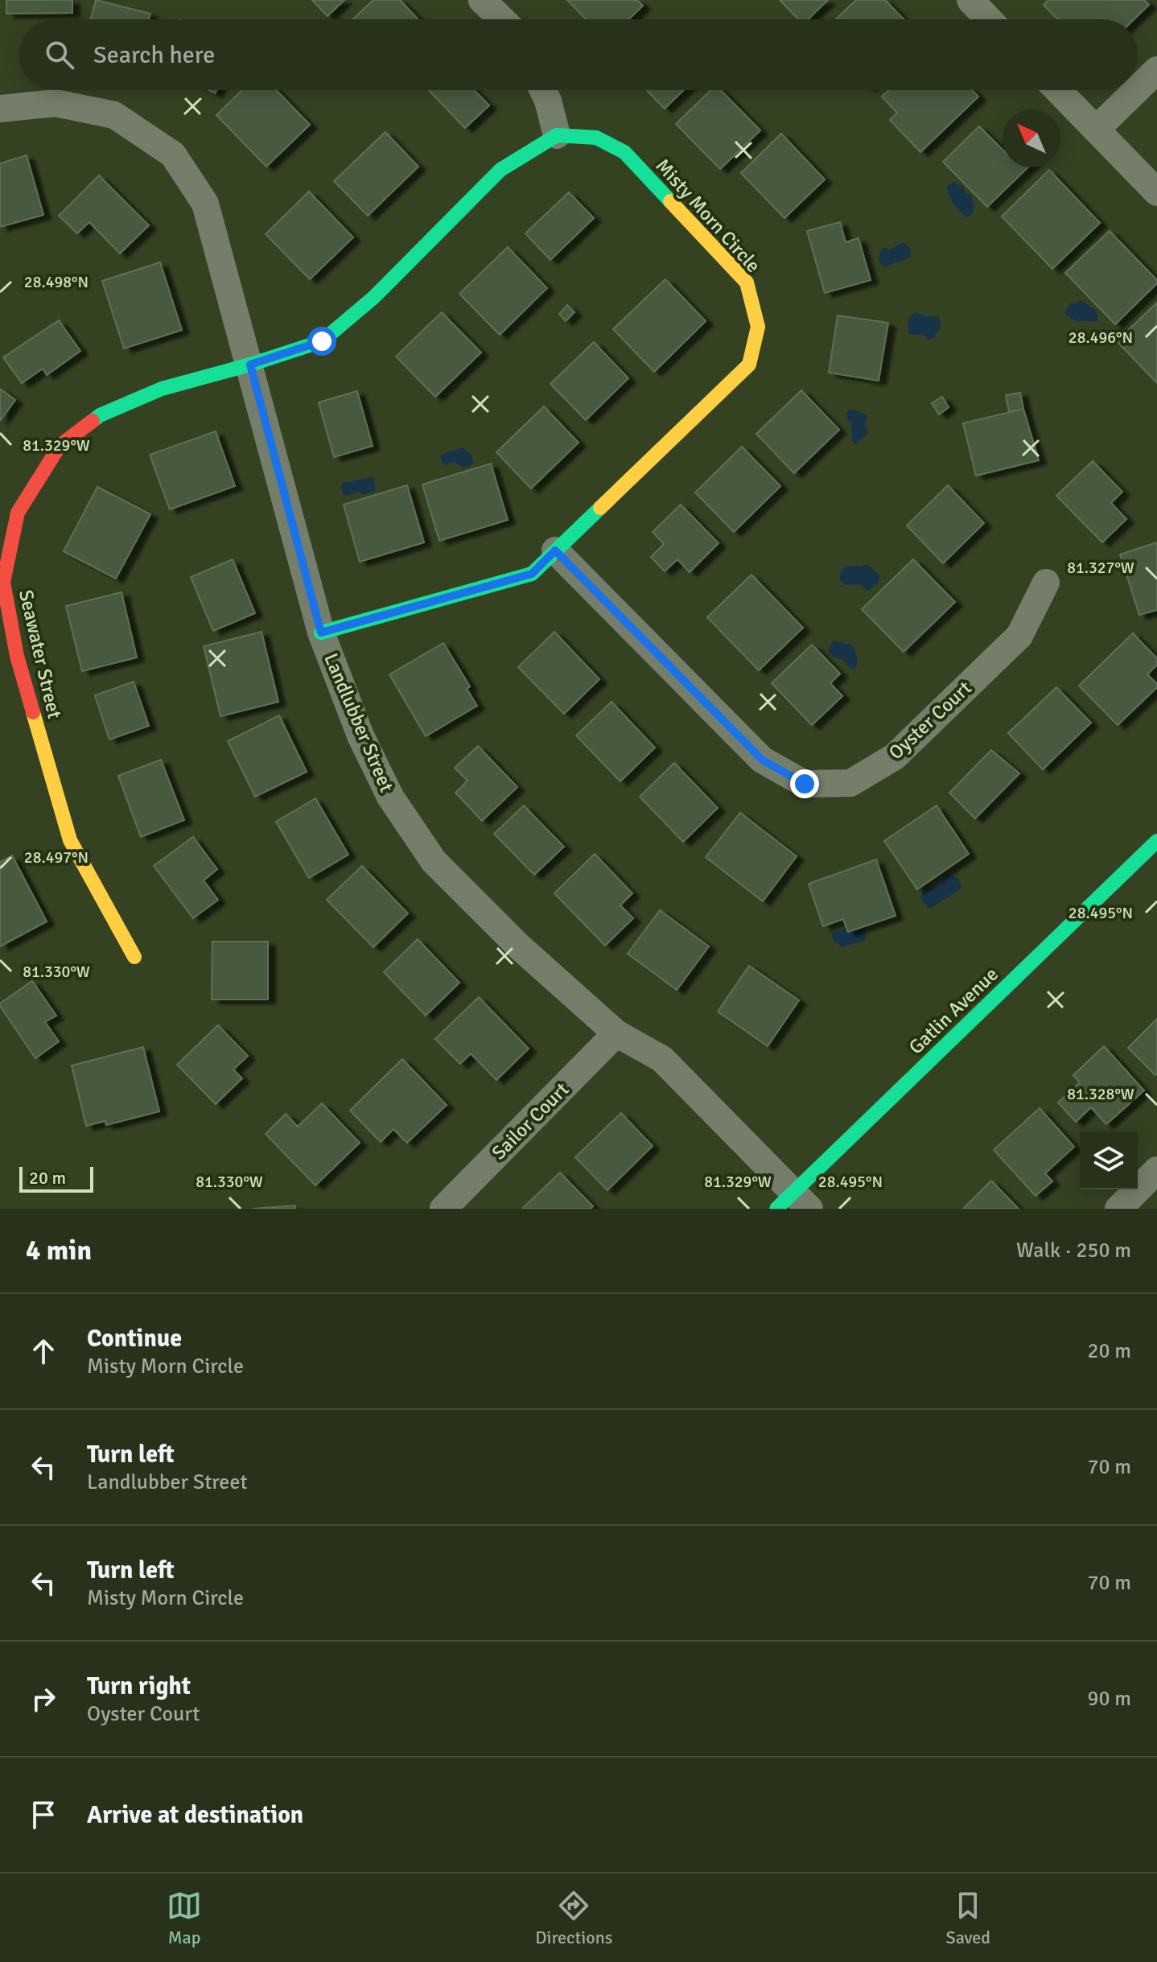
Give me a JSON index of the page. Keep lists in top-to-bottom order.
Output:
{
  "streets": {
    "street": [
      "Misty Morn Circle",
      "Seawater Street",
      "Oyster Court",
      "Landlubber Street",
      "Gatlin Avenue",
      "Sailor Court"
    ]
  },
  "crossings": [
    ["Misty Morn Circle", "Oyster Court"],
    ["Misty Morn Circle", "Landlubber Street"],
    ["Seawater Street", "Landlubber Street"],
    ["Landlubber Street", "Gatlin Avenue"],
    ["Landlubber Street", "Sailor Court"]
  ],
  "scale_bar": "20 m",
  "north": "top left",
  "page": {
    "search": "Search here",
    "scale": "20 m",
    "heading": ["4 min", "Walk · 250 m"],
    "list": [
      ["Continue", "Misty Morn Circle", "20 m"],
      ["Turn left", "Landlubber Street", "70 m"],
      ["Turn left", "Misty Morn Circle", "70 m"],
      ["Turn right", "Oyster Court", "90 m"],
      "Arrive at destination"
    ],
    "nav": ["Map", "Directions", "Saved"]
  },
  "coordinates": [
    "28.498°N",
    "28.496°N",
    "81.329°W",
    "81.327°W",
    "28.497°N",
    "28.495°N",
    "81.330°W",
    "81.328°W"
  ]
}
